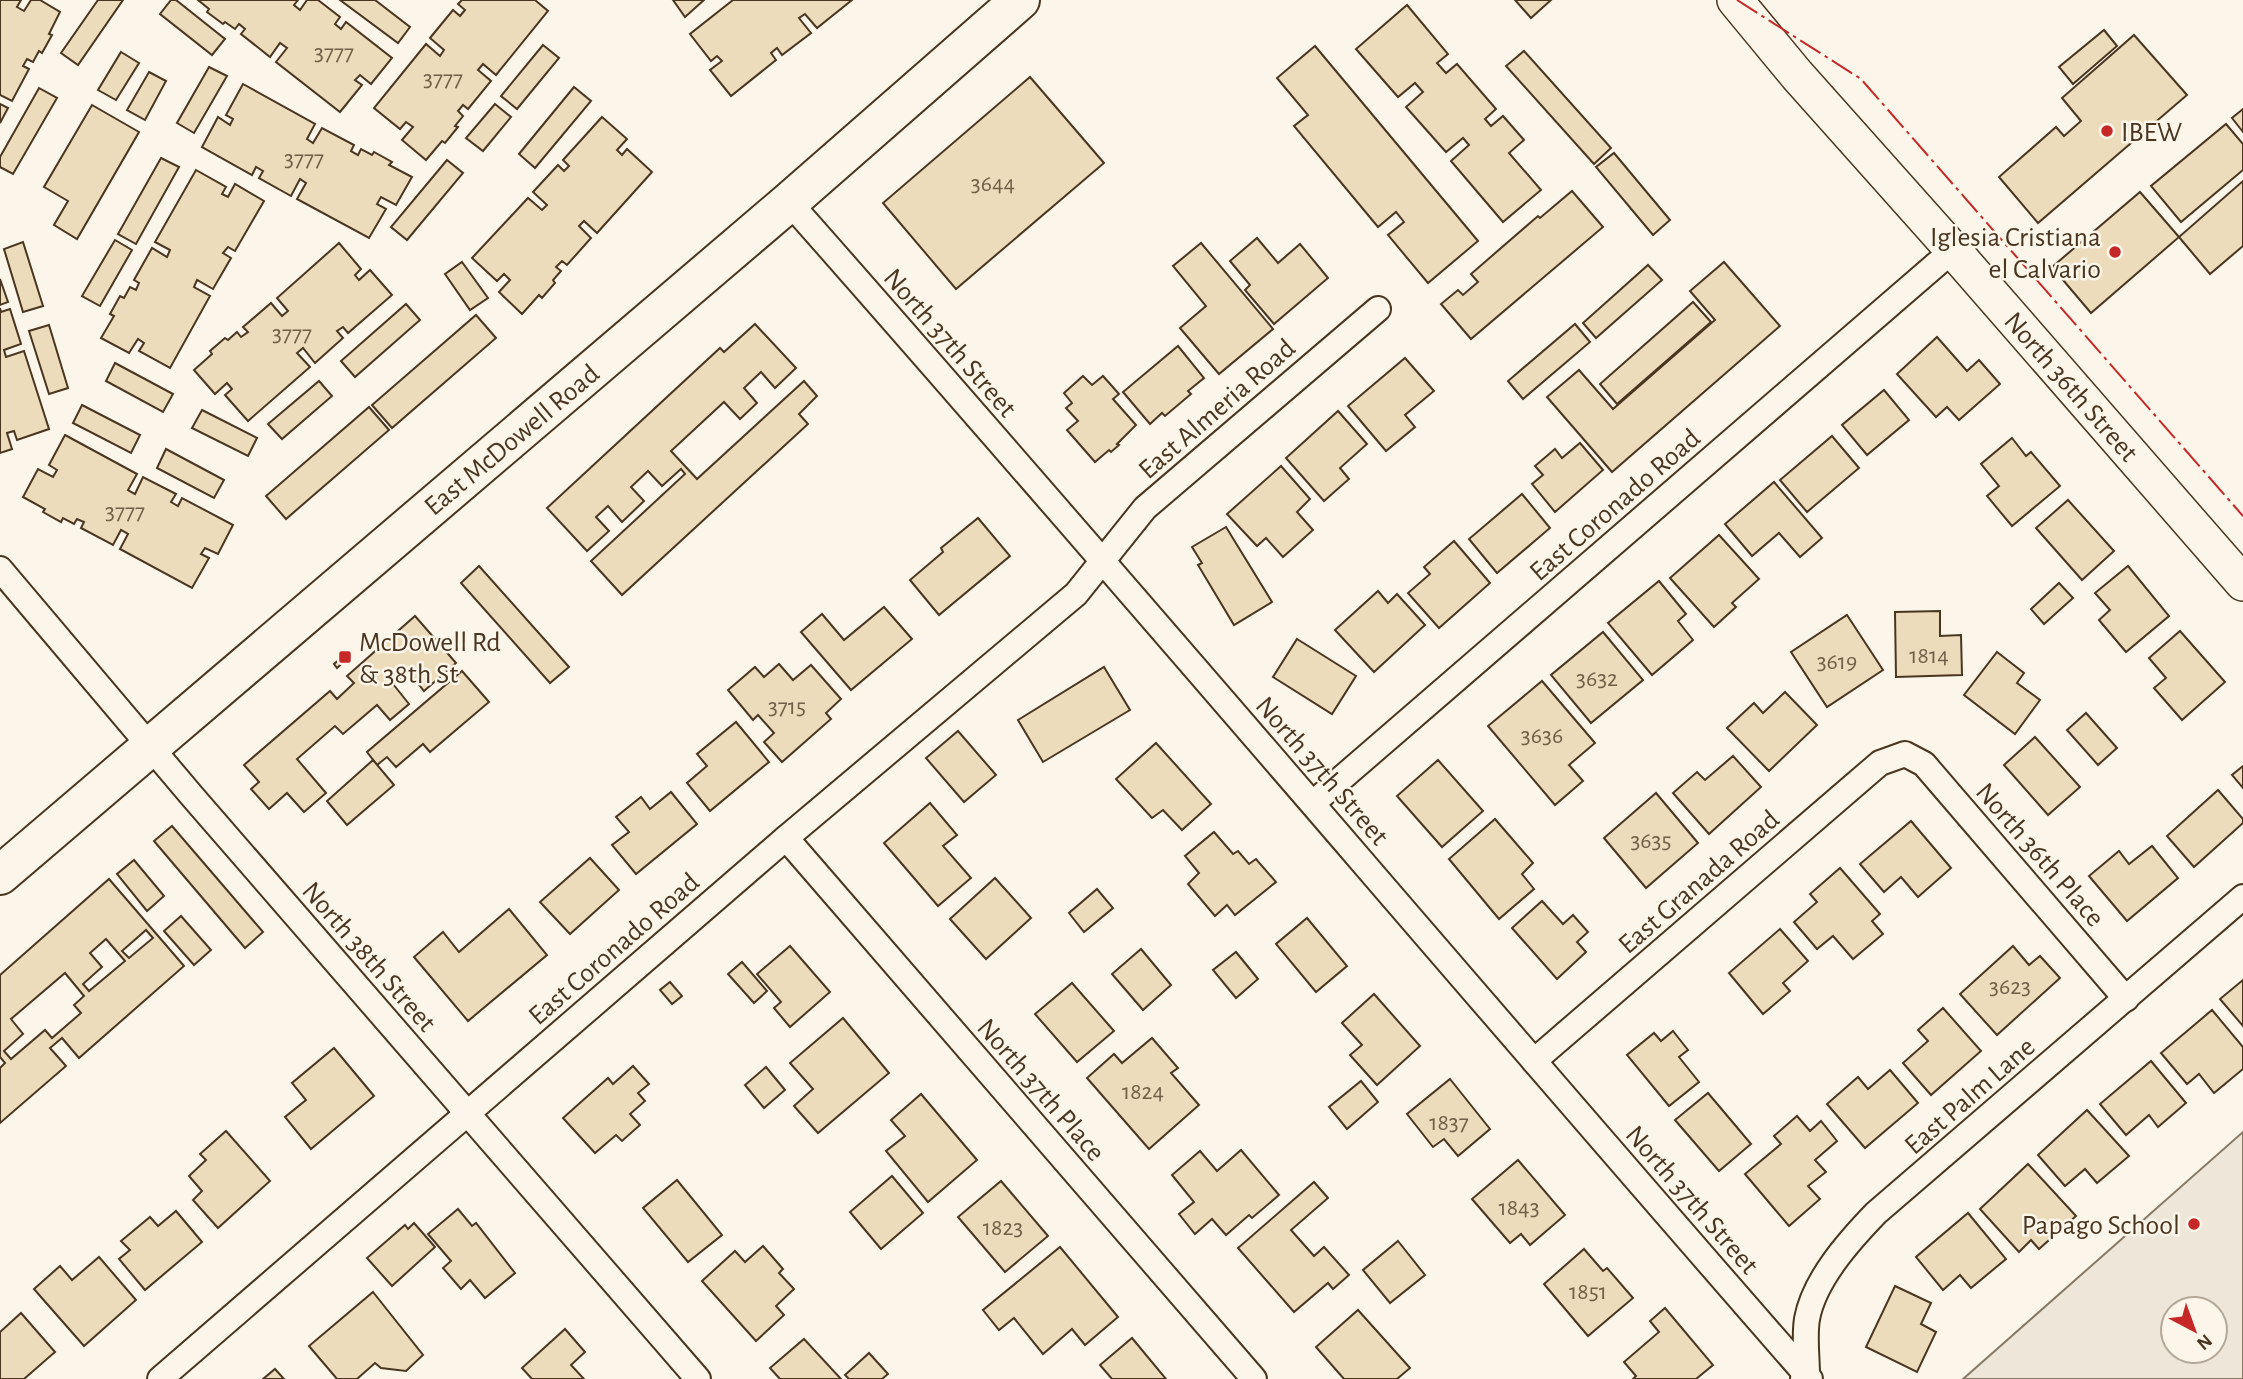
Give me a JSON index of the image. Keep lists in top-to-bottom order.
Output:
{
  "streets": {
    "main road": ["North 36th Street", "East McDowell Road"],
    "street": [
      "North 37th Street",
      "East Almeria Road",
      "East Coronado Road",
      "North 36th Place",
      "East Granada Road",
      "North 38th Street",
      "North 37th Place",
      "East Palm Lane"
    ]
  },
  "crossings": [
    ["North 37th Street", "East Almeria Road"],
    ["North 37th Street", "East McDowell Road"],
    ["North 37th Street", "East Coronado Road"],
    ["North 37th Street", "East Granada Road"],
    ["North 37th Street", "East Palm Lane"],
    ["North 36th Street", "East Coronado Road"],
    ["East Almeria Road", "East Coronado Road"],
    ["East McDowell Road", "North 38th Street"],
    ["East Coronado Road", "North 38th Street"],
    ["East Coronado Road", "North 37th Place"],
    ["North 36th Place", "East Granada Road"],
    ["North 36th Place", "East Palm Lane"]
  ],
  "places": {
    "other": ["IBEW", "Iglesia Cristiana el Calvario", "Papago School"],
    "transit": ["McDowell Rd & 38th St"]
  },
  "house_numbers": [
    "3777",
    "3777",
    "3777",
    "3644",
    "3777",
    "3777",
    "1814",
    "3619",
    "3632",
    "3715",
    "3636",
    "3635",
    "3623",
    "1824",
    "1837",
    "1843",
    "1823",
    "1851"
  ],
  "north": "bottom right"
}
